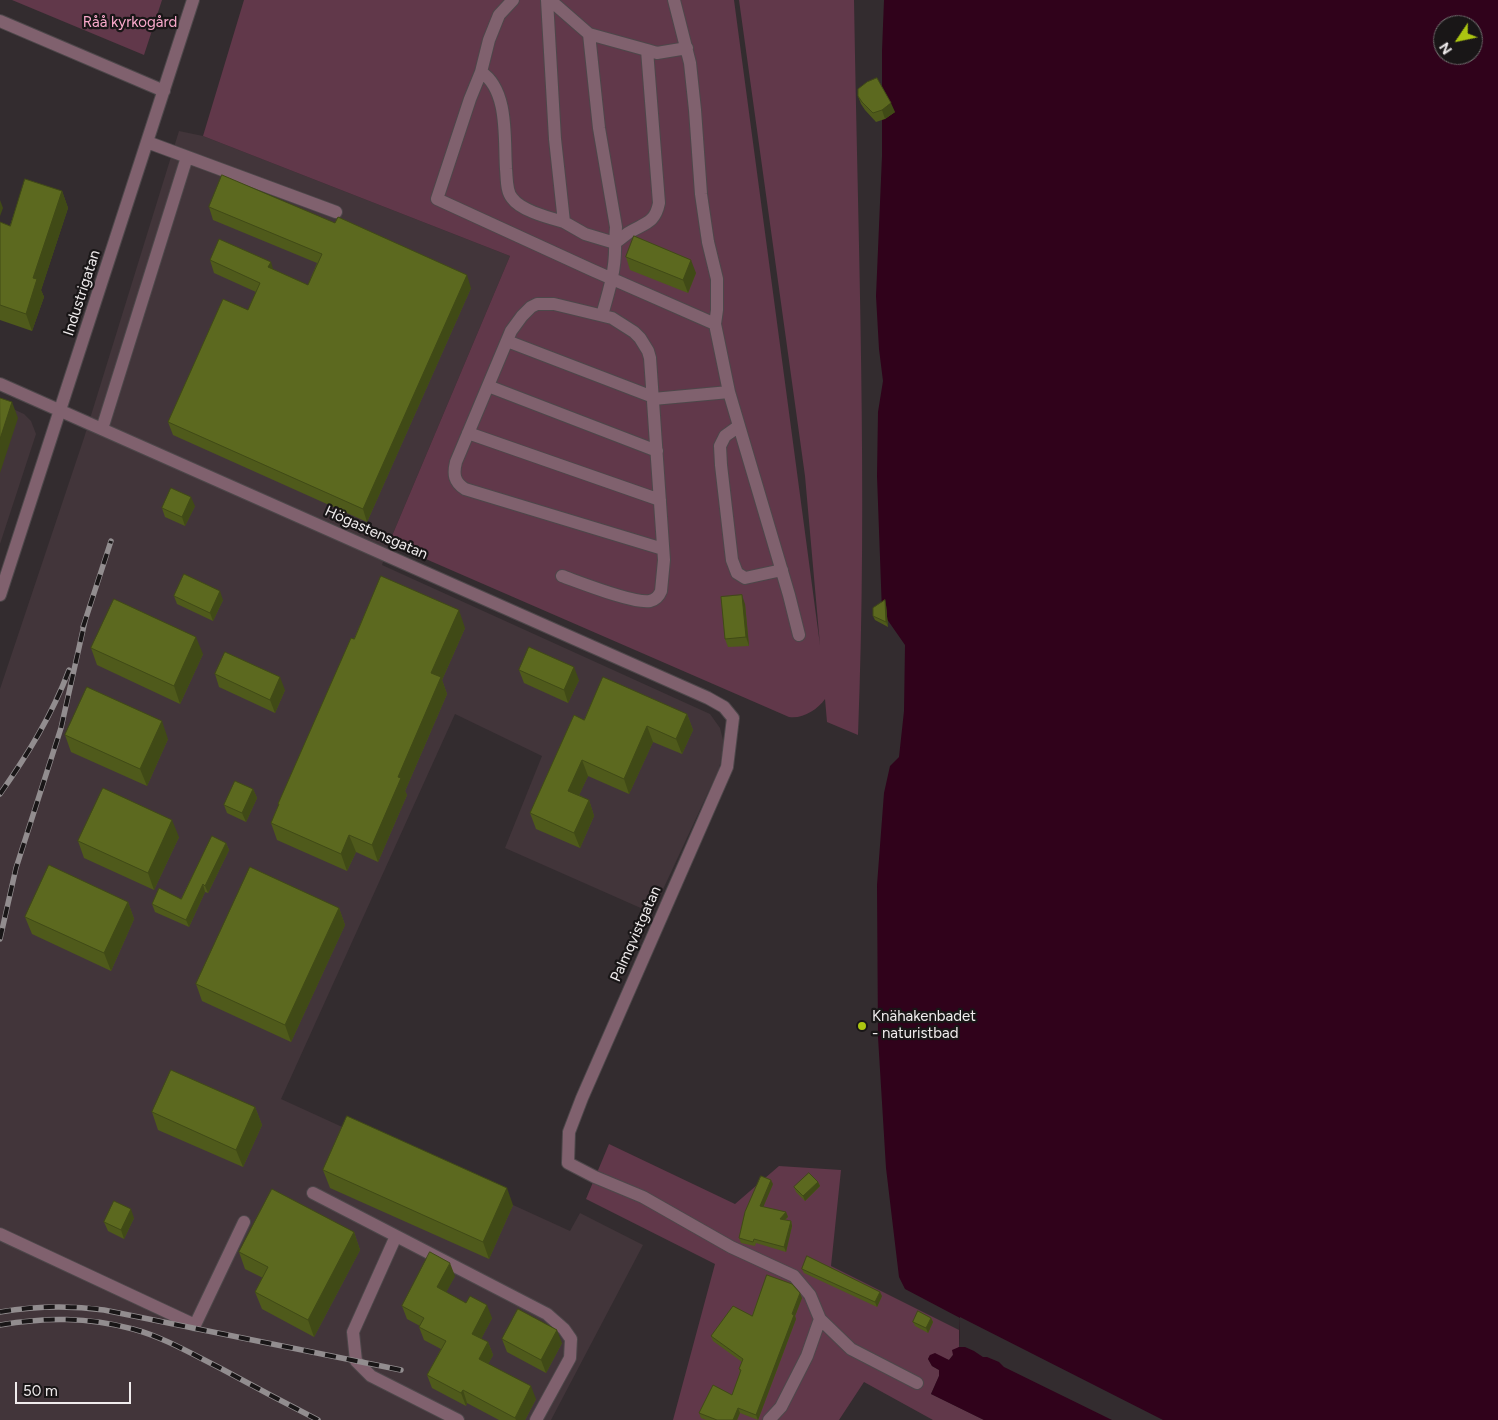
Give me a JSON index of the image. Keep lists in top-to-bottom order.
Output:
{
  "streets": {
    "street": ["Industrigatan", "Högastensgatan", "Palmqvistgatan"]
  },
  "crossings": [
    ["Industrigatan", "Högastensgatan"],
    ["Högastensgatan", "Palmqvistgatan"]
  ],
  "parks": ["Råå kyrkogård"],
  "places": ["Knähakenbadet - naturistbad"],
  "scale_bar": "50 m",
  "north": "bottom left"
}
